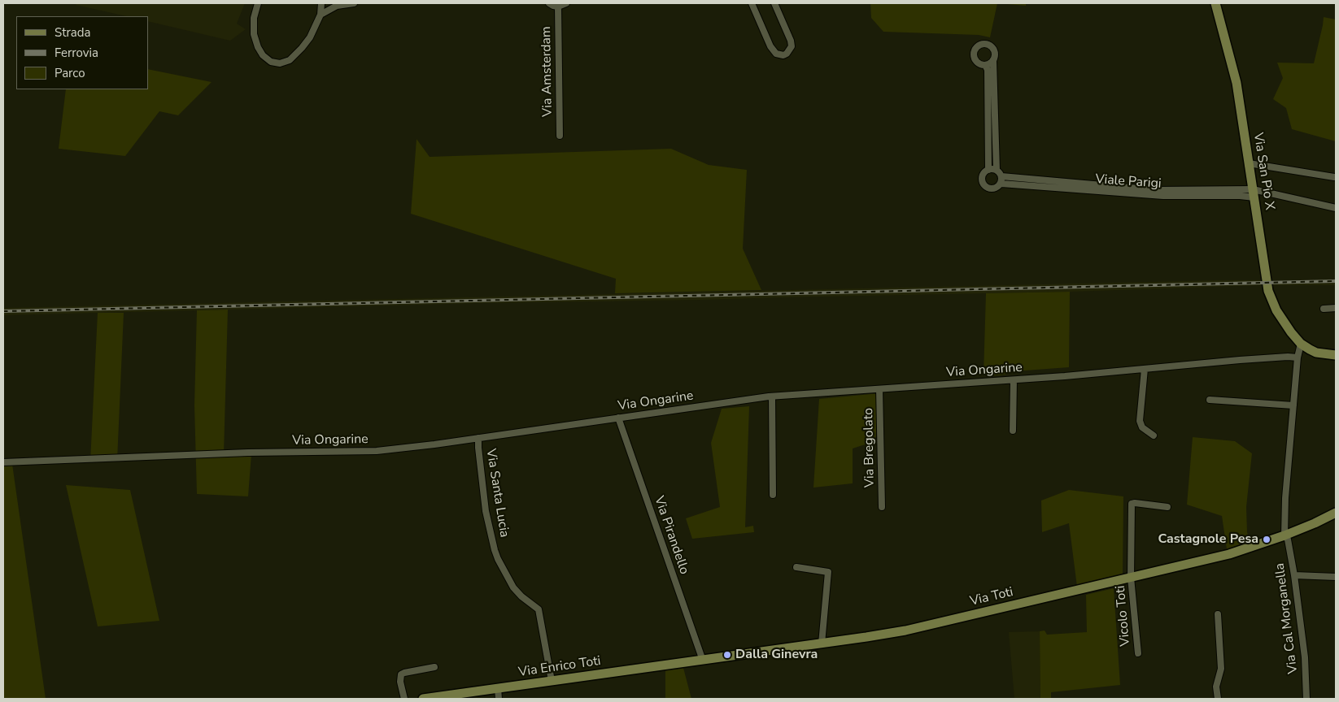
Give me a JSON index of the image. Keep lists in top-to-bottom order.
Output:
{
  "streets": {
    "main road": ["Via San Pio X", "Via Toti", "Via Enrico Toti"],
    "street": [
      "Via Amsterdam",
      "Viale Parigi",
      "Via Ongarine",
      "Via Bregolato",
      "Via Santa Lucia",
      "Via Pirandello",
      "Vicolo Toti",
      "Via Cal Morganella"
    ]
  },
  "crossings": [
    ["Via San Pio X", "Viale Parigi"],
    ["Via Ongarine", "Via Bregolato"],
    ["Via Ongarine", "Via Santa Lucia"],
    ["Via Ongarine", "Via Pirandello"],
    ["Via Santa Lucia", "Via Enrico Toti"],
    ["Via Pirandello", "Via Toti"],
    ["Via Pirandello", "Via Enrico Toti"],
    ["Via Toti", "Vicolo Toti"],
    ["Via Toti", "Via Cal Morganella"],
    ["Via Toti", "Via Enrico Toti"]
  ],
  "places": ["Castagnole Pesa", "Dalla Ginevra"],
  "legend": ["Strada", "Ferrovia", "Parco"]
}
